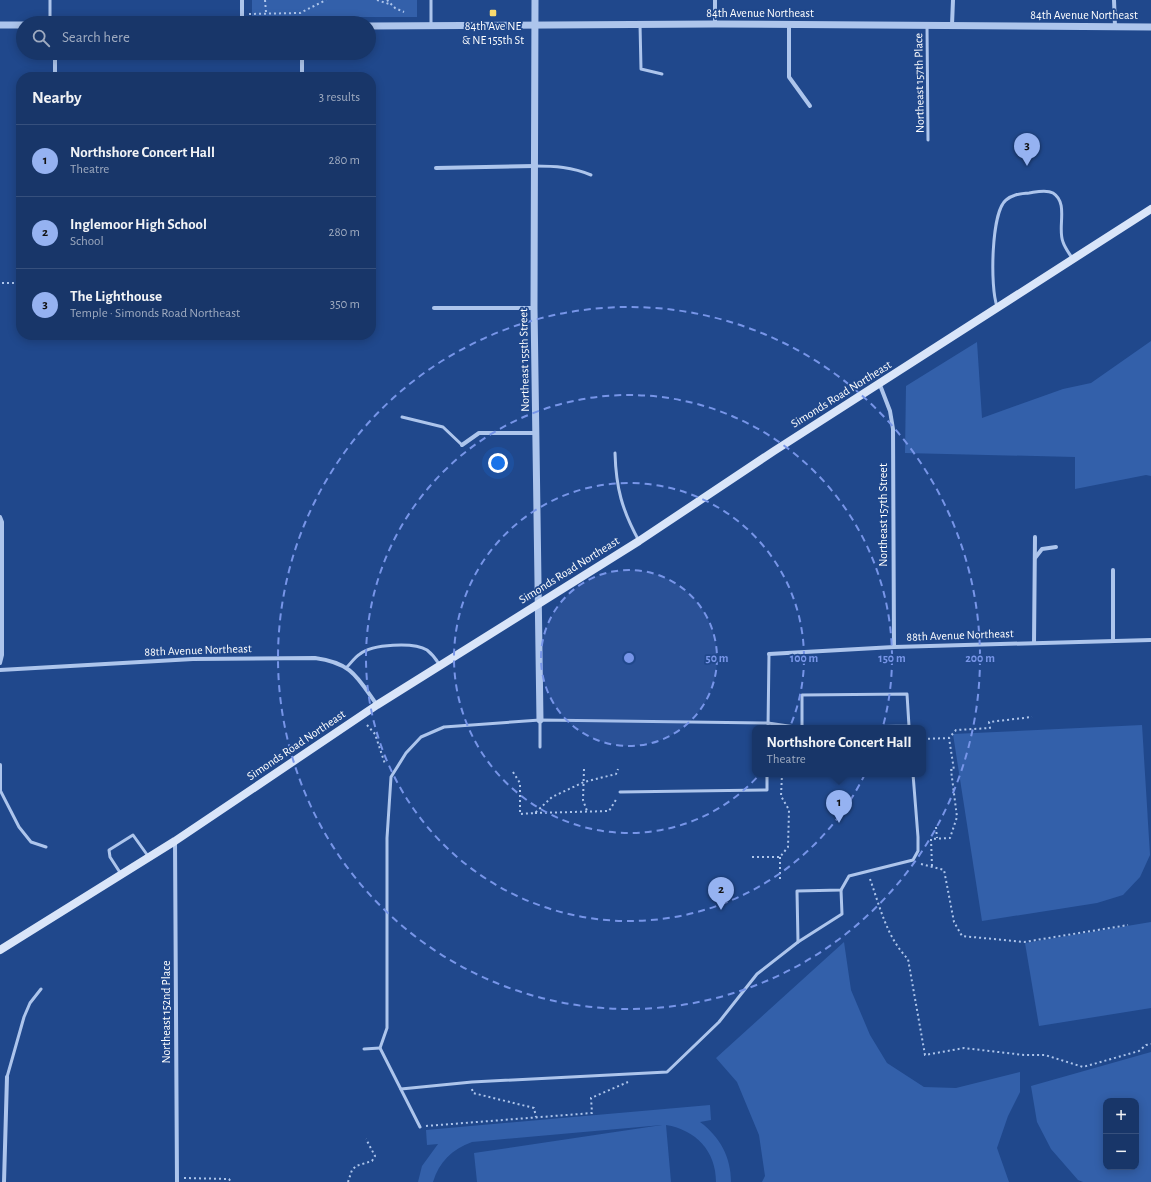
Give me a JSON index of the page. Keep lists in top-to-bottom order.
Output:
{
  "streets": {
    "main road": ["Simonds Road Northeast"],
    "street": [
      "84th Avenue Northeast",
      "Northeast 155th Street",
      "Northeast 157th Street",
      "88th Avenue Northeast",
      "Northeast 152nd Place"
    ],
    "lane": ["Northeast 157th Place"]
  },
  "crossings": [
    ["84th Avenue Northeast", "Northeast 157th Place"],
    ["84th Avenue Northeast", "Northeast 155th Street"],
    ["Northeast 155th Street", "Simonds Road Northeast"],
    ["Simonds Road Northeast", "Northeast 157th Street"],
    ["Simonds Road Northeast", "88th Avenue Northeast"],
    ["Simonds Road Northeast", "Northeast 152nd Place"],
    ["Northeast 157th Street", "88th Avenue Northeast"]
  ],
  "places": {
    "transit": ["84th Ave NE & NE 155th St"]
  },
  "page": {
    "search": "Search here",
    "heading": ["Nearby", "3 results"],
    "list": [
      {
        "mark": "1",
        "name": "Northshore Concert Hall",
        "note": "Theatre",
        "value": "280 m"
      },
      {
        "mark": "2",
        "name": "Inglemoor High School",
        "note": "School",
        "value": "280 m"
      },
      {
        "mark": "3",
        "name": "The Lighthouse",
        "note": "Temple · Simonds Road Northeast",
        "value": "350 m"
      }
    ],
    "pins": ["3", "1", "2"],
    "popup": ["Northshore Concert Hall", "Theatre"],
    "map_buttons": ["+", "−"]
  },
  "rings": [
    "50 m",
    "100 m",
    "150 m",
    "200 m"
  ]
}
